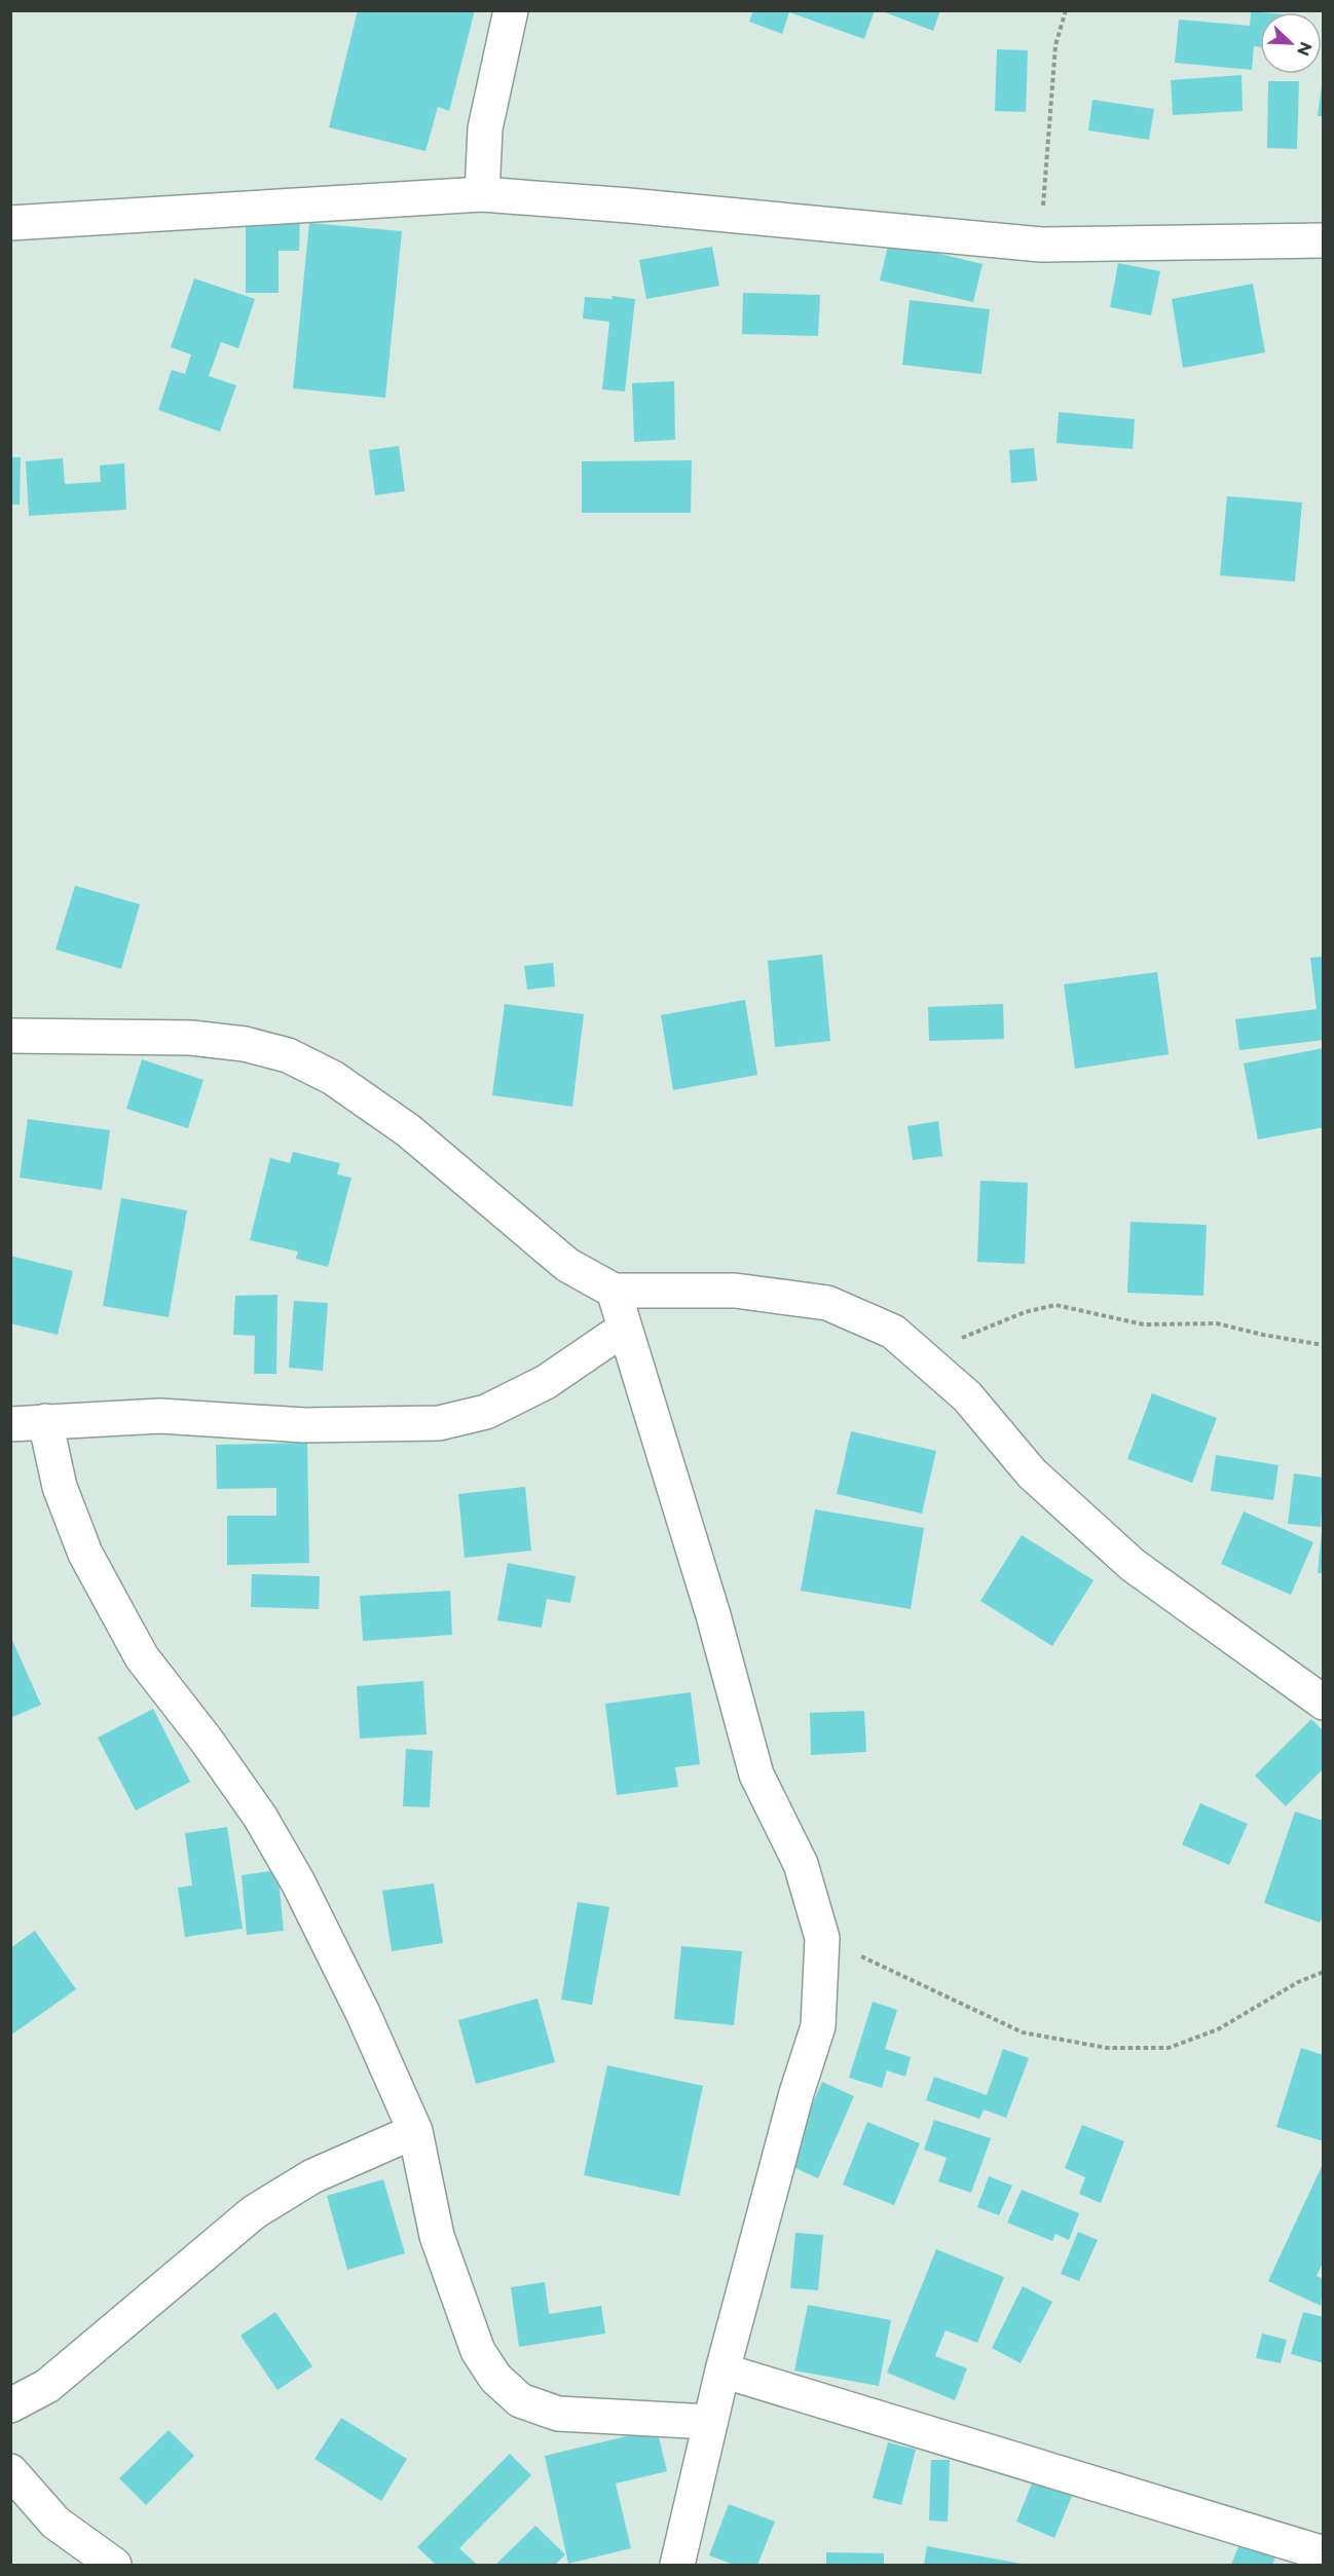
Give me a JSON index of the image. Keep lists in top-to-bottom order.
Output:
{
  "north": "bottom right"
}
